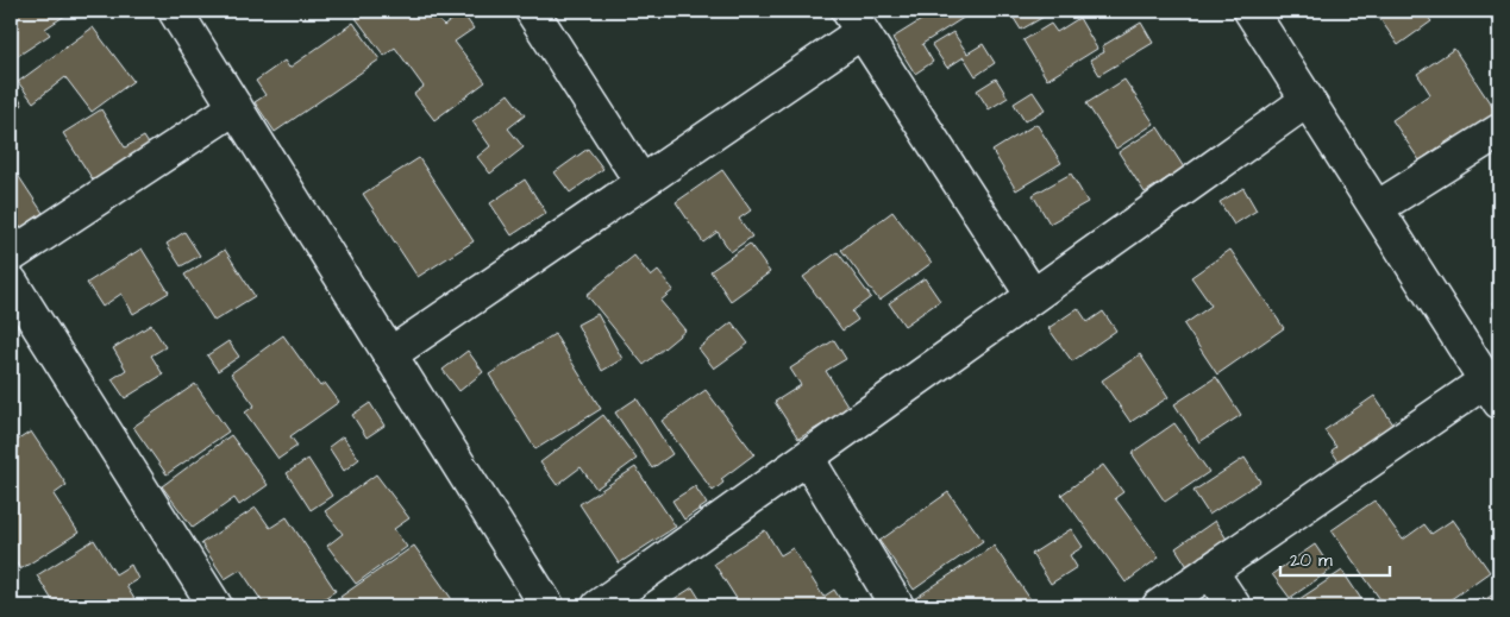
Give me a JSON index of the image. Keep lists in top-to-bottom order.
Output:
{
  "scale_bar": "20 m"
}
